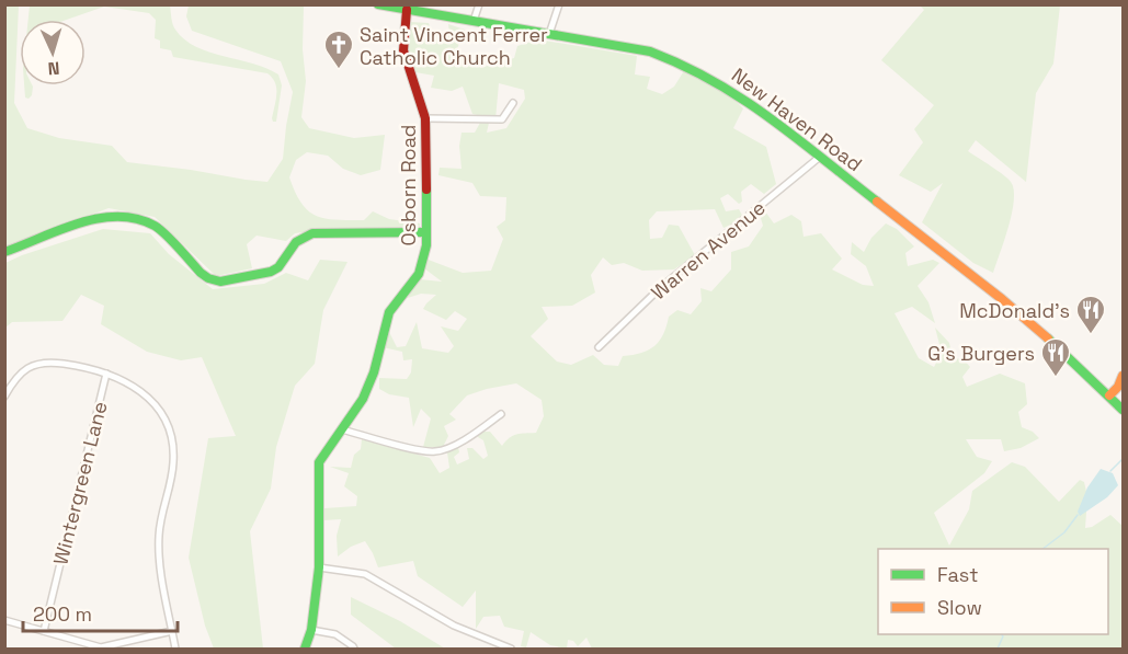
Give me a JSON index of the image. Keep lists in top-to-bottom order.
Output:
{
  "streets": {
    "street": [
      "New Haven Road",
      "Osborn Road",
      "Warren Avenue",
      "Wintergreen Lane"
    ]
  },
  "crossings": [
    ["New Haven Road", "Osborn Road"],
    ["New Haven Road", "Warren Avenue"]
  ],
  "places": {
    "church": ["Saint Vincent Ferrer Catholic Church"],
    "restaurant": ["McDonald's", "G's Burgers"]
  },
  "legend": ["Fast", "Slow"],
  "scale_bar": "200 m",
  "north": "bottom"
}
